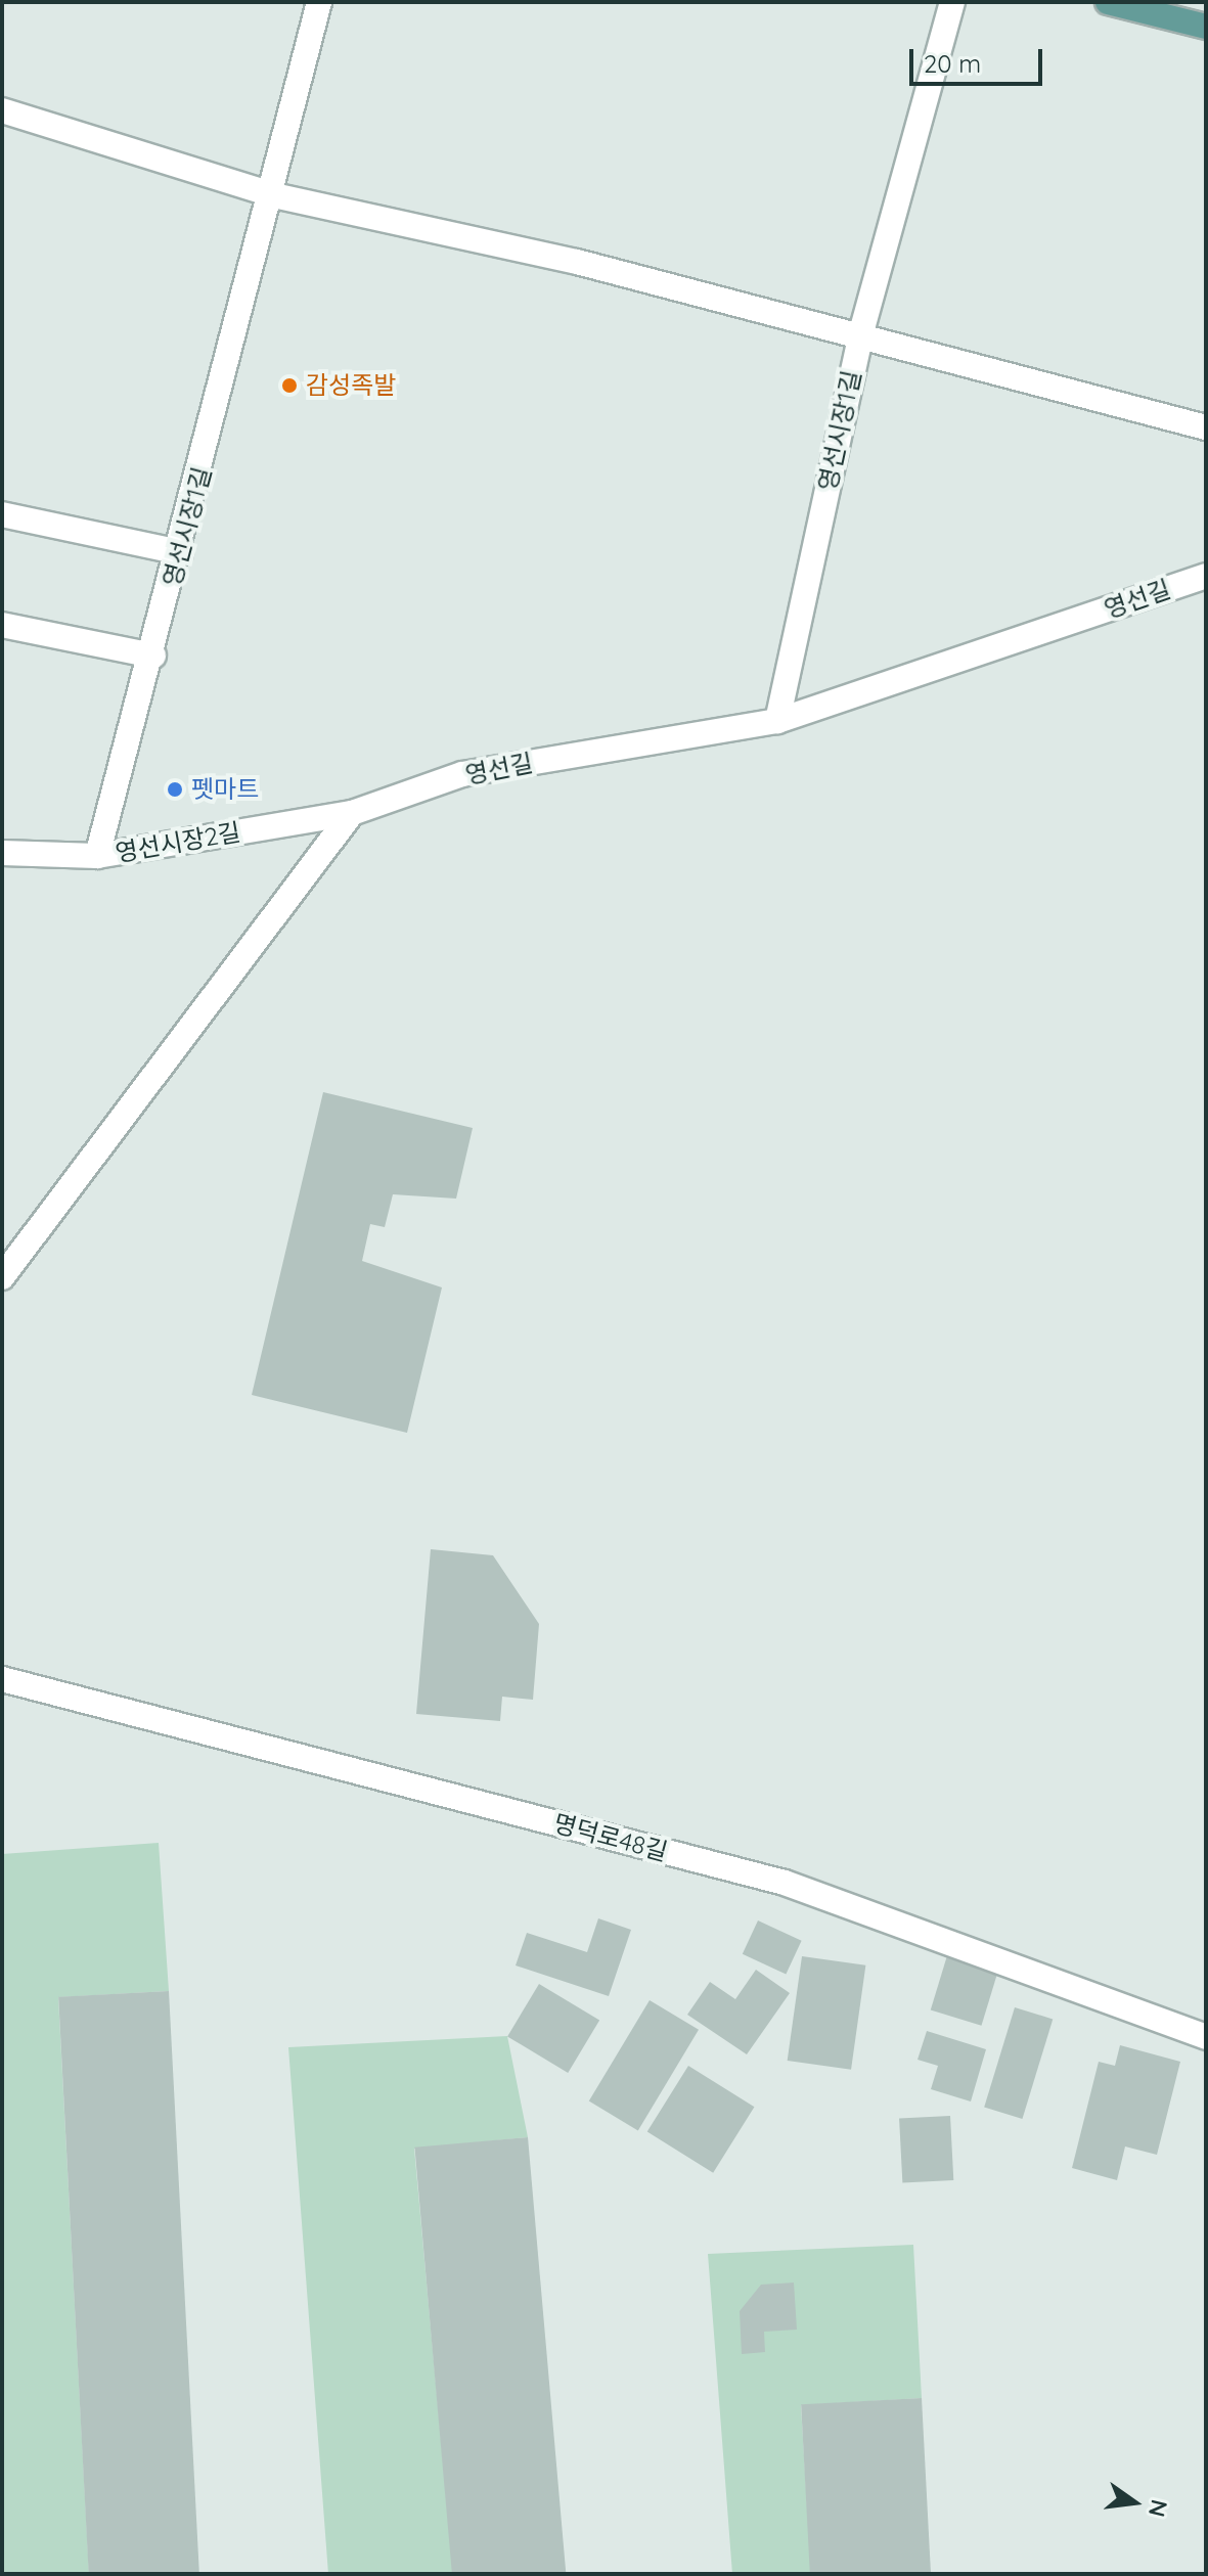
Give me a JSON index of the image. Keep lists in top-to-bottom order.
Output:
{
  "streets": {
    "street": [
      "영선시장1길",
      "영선길",
      "영선시장2길",
      "명덕로48길"
    ]
  },
  "crossings": [
    ["영선시장1길", "영선길"],
    ["영선시장1길", "영선시장2길"],
    ["영선길", "영선시장2길"]
  ],
  "places": ["감성족발", "펫마트"],
  "scale_bar": "20 m",
  "north": "right"
}
